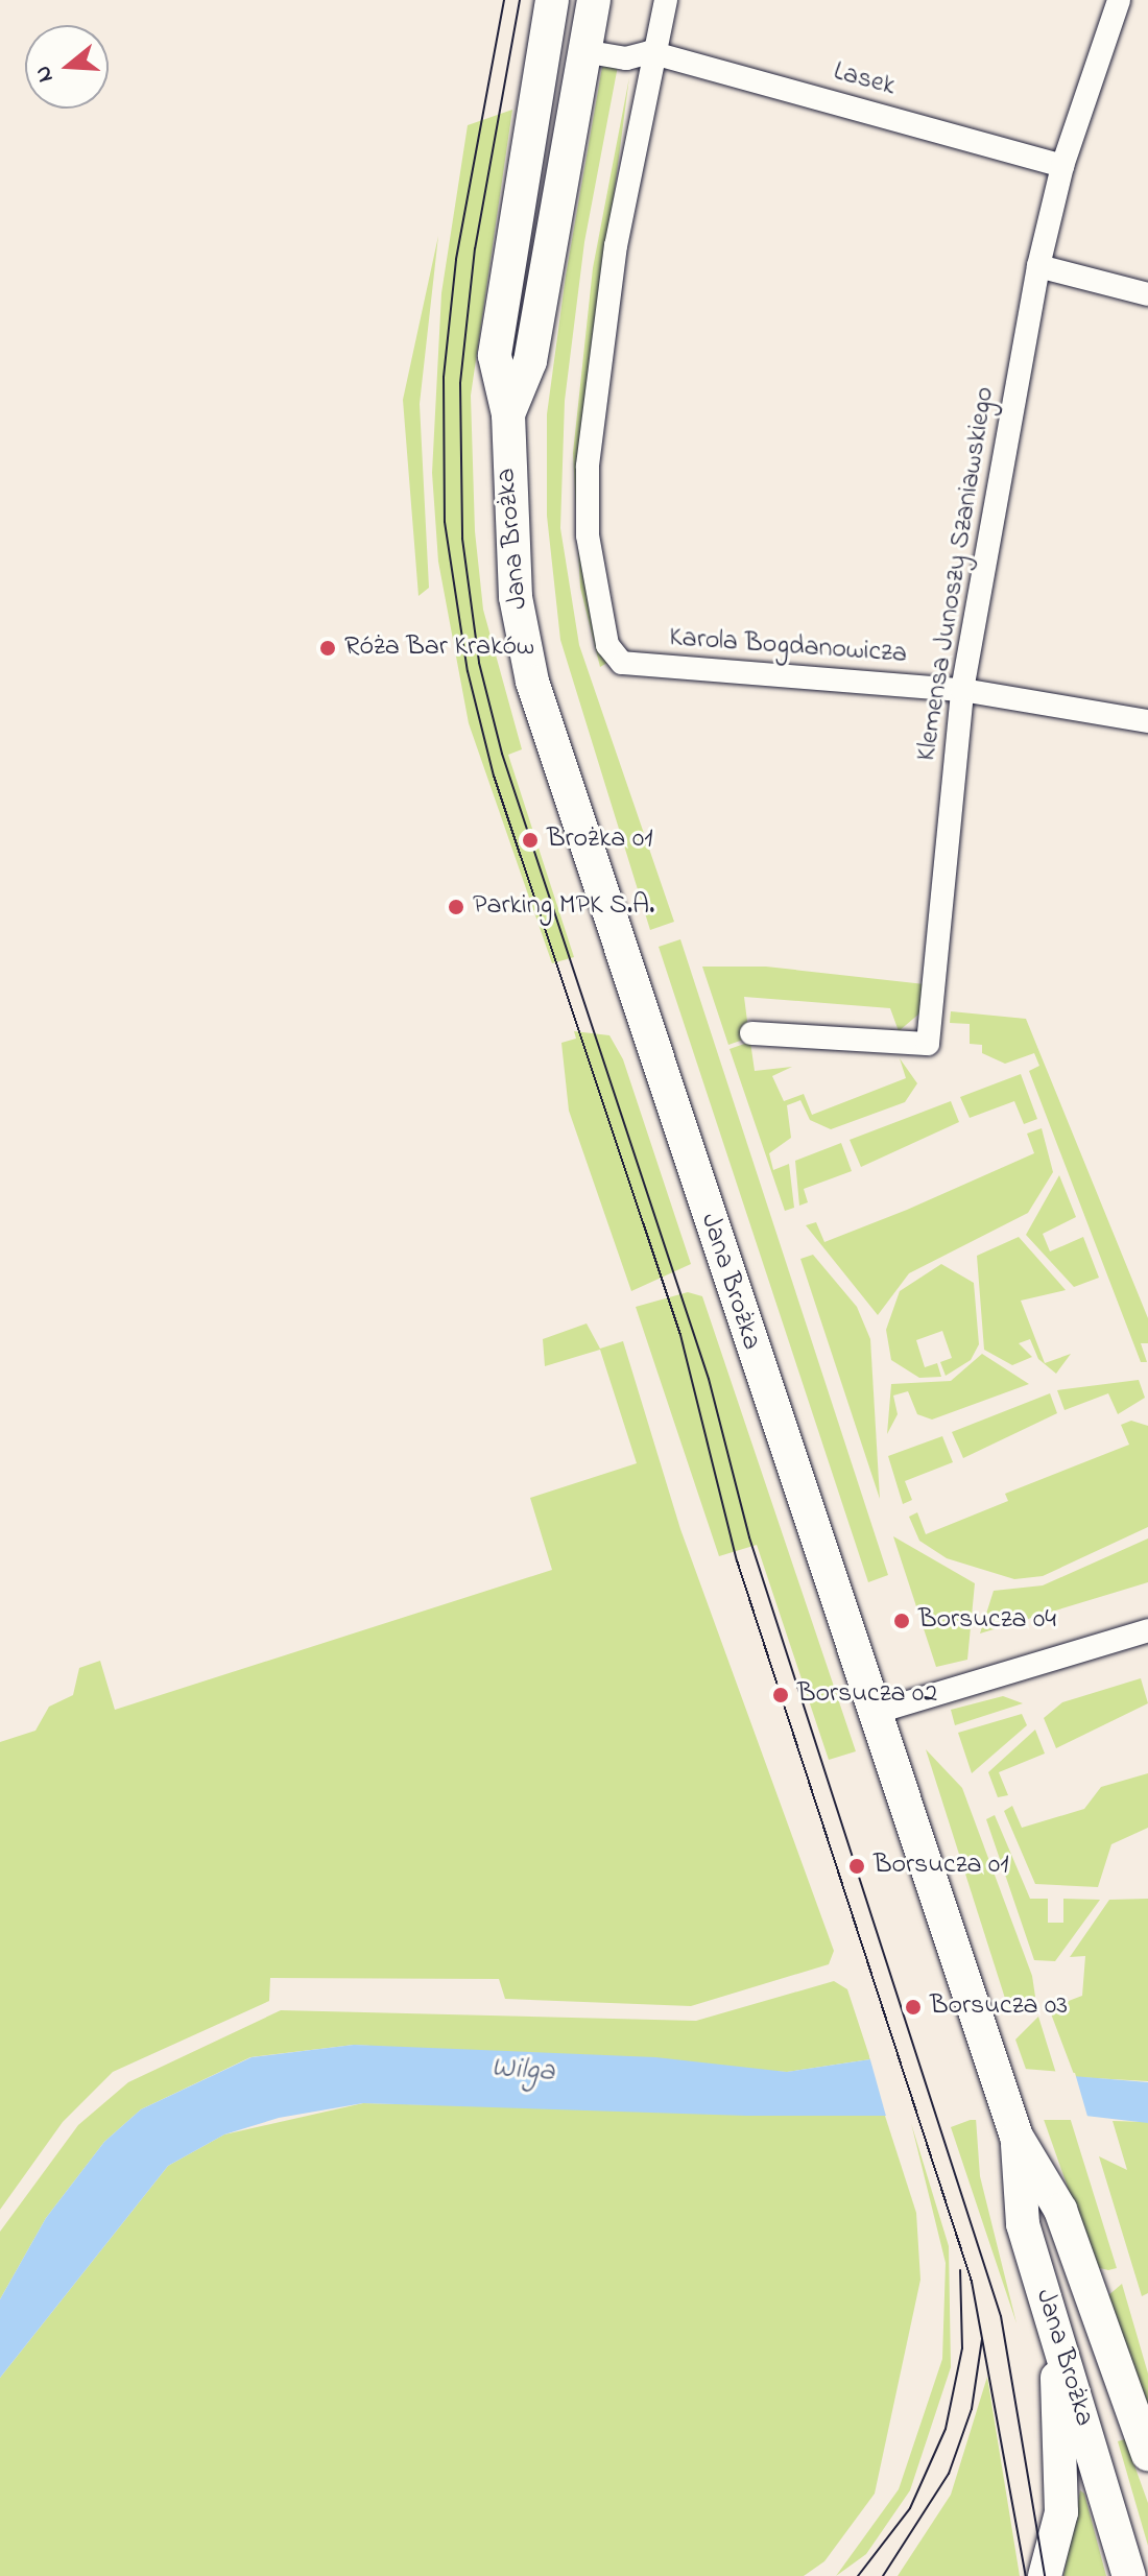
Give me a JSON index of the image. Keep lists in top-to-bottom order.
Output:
{
  "streets": {
    "main road": ["Jana Brożka"],
    "street": ["Lasek", "Klemensa Junoszy Szaniawskiego", "Karola Bogdanowicza"]
  },
  "crossings": [
    ["Lasek", "Klemensa Junoszy Szaniawskiego"],
    ["Lasek", "Karola Bogdanowicza"],
    ["Klemensa Junoszy Szaniawskiego", "Karola Bogdanowicza"]
  ],
  "water": ["Wilga"],
  "places": [
    "Róża Bar Kraków",
    "Brożka 01",
    "Parking MPK S.A.",
    "Borsucza 04",
    "Borsucza 02",
    "Borsucza 01",
    "Borsucza 03"
  ],
  "north": "left"
}
